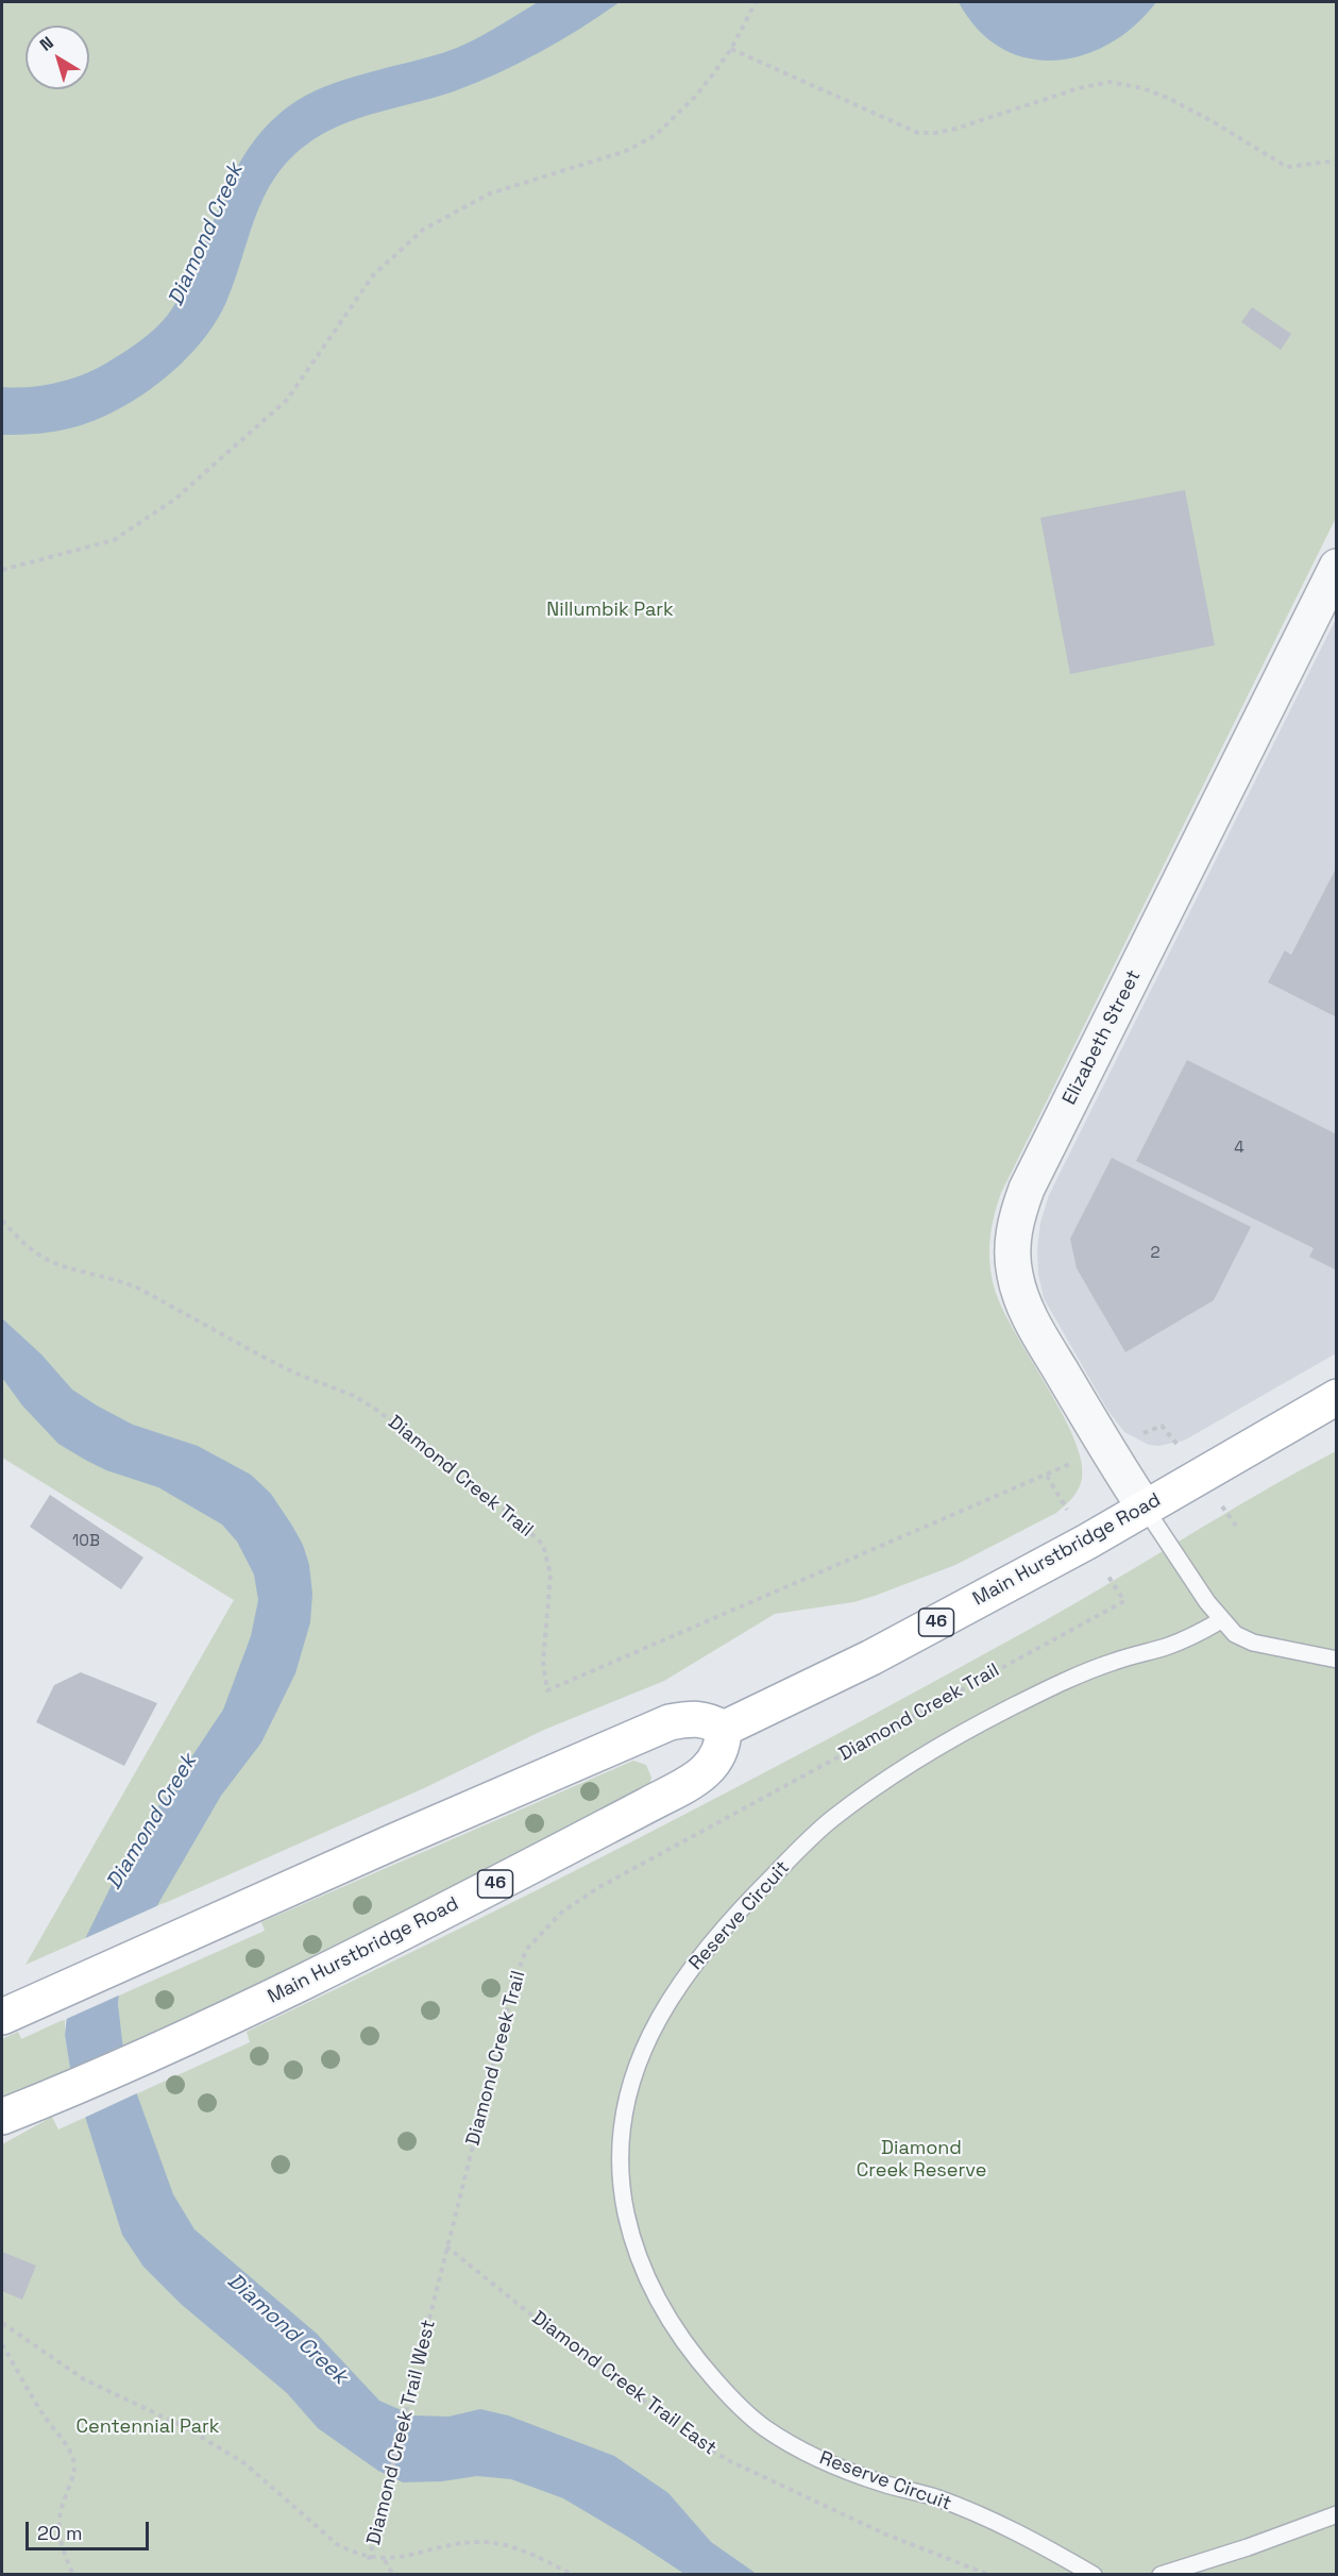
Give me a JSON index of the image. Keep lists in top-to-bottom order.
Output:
{
  "streets": {
    "main road": ["Main Hurstbridge Road", "46"],
    "street": ["Elizabeth Street"],
    "lane": ["Reserve Circuit"],
    "path": ["Diamond Creek Trail", "Diamond Creek Trail East", "Diamond Creek Trail West"]
  },
  "crossings": [
    ["Elizabeth Street", "Main Hurstbridge Road"],
    ["Diamond Creek Trail", "Diamond Creek Trail East"],
    ["Diamond Creek Trail", "Diamond Creek Trail West"],
    ["Diamond Creek Trail East", "Diamond Creek Trail West"]
  ],
  "water": ["Diamond Creek"],
  "parks": ["Nillumbik Park", "Diamond Creek Reserve", "Centennial Park"],
  "house_numbers": ["4", "2", "10B"],
  "scale_bar": "20 m",
  "north": "top left"
}
